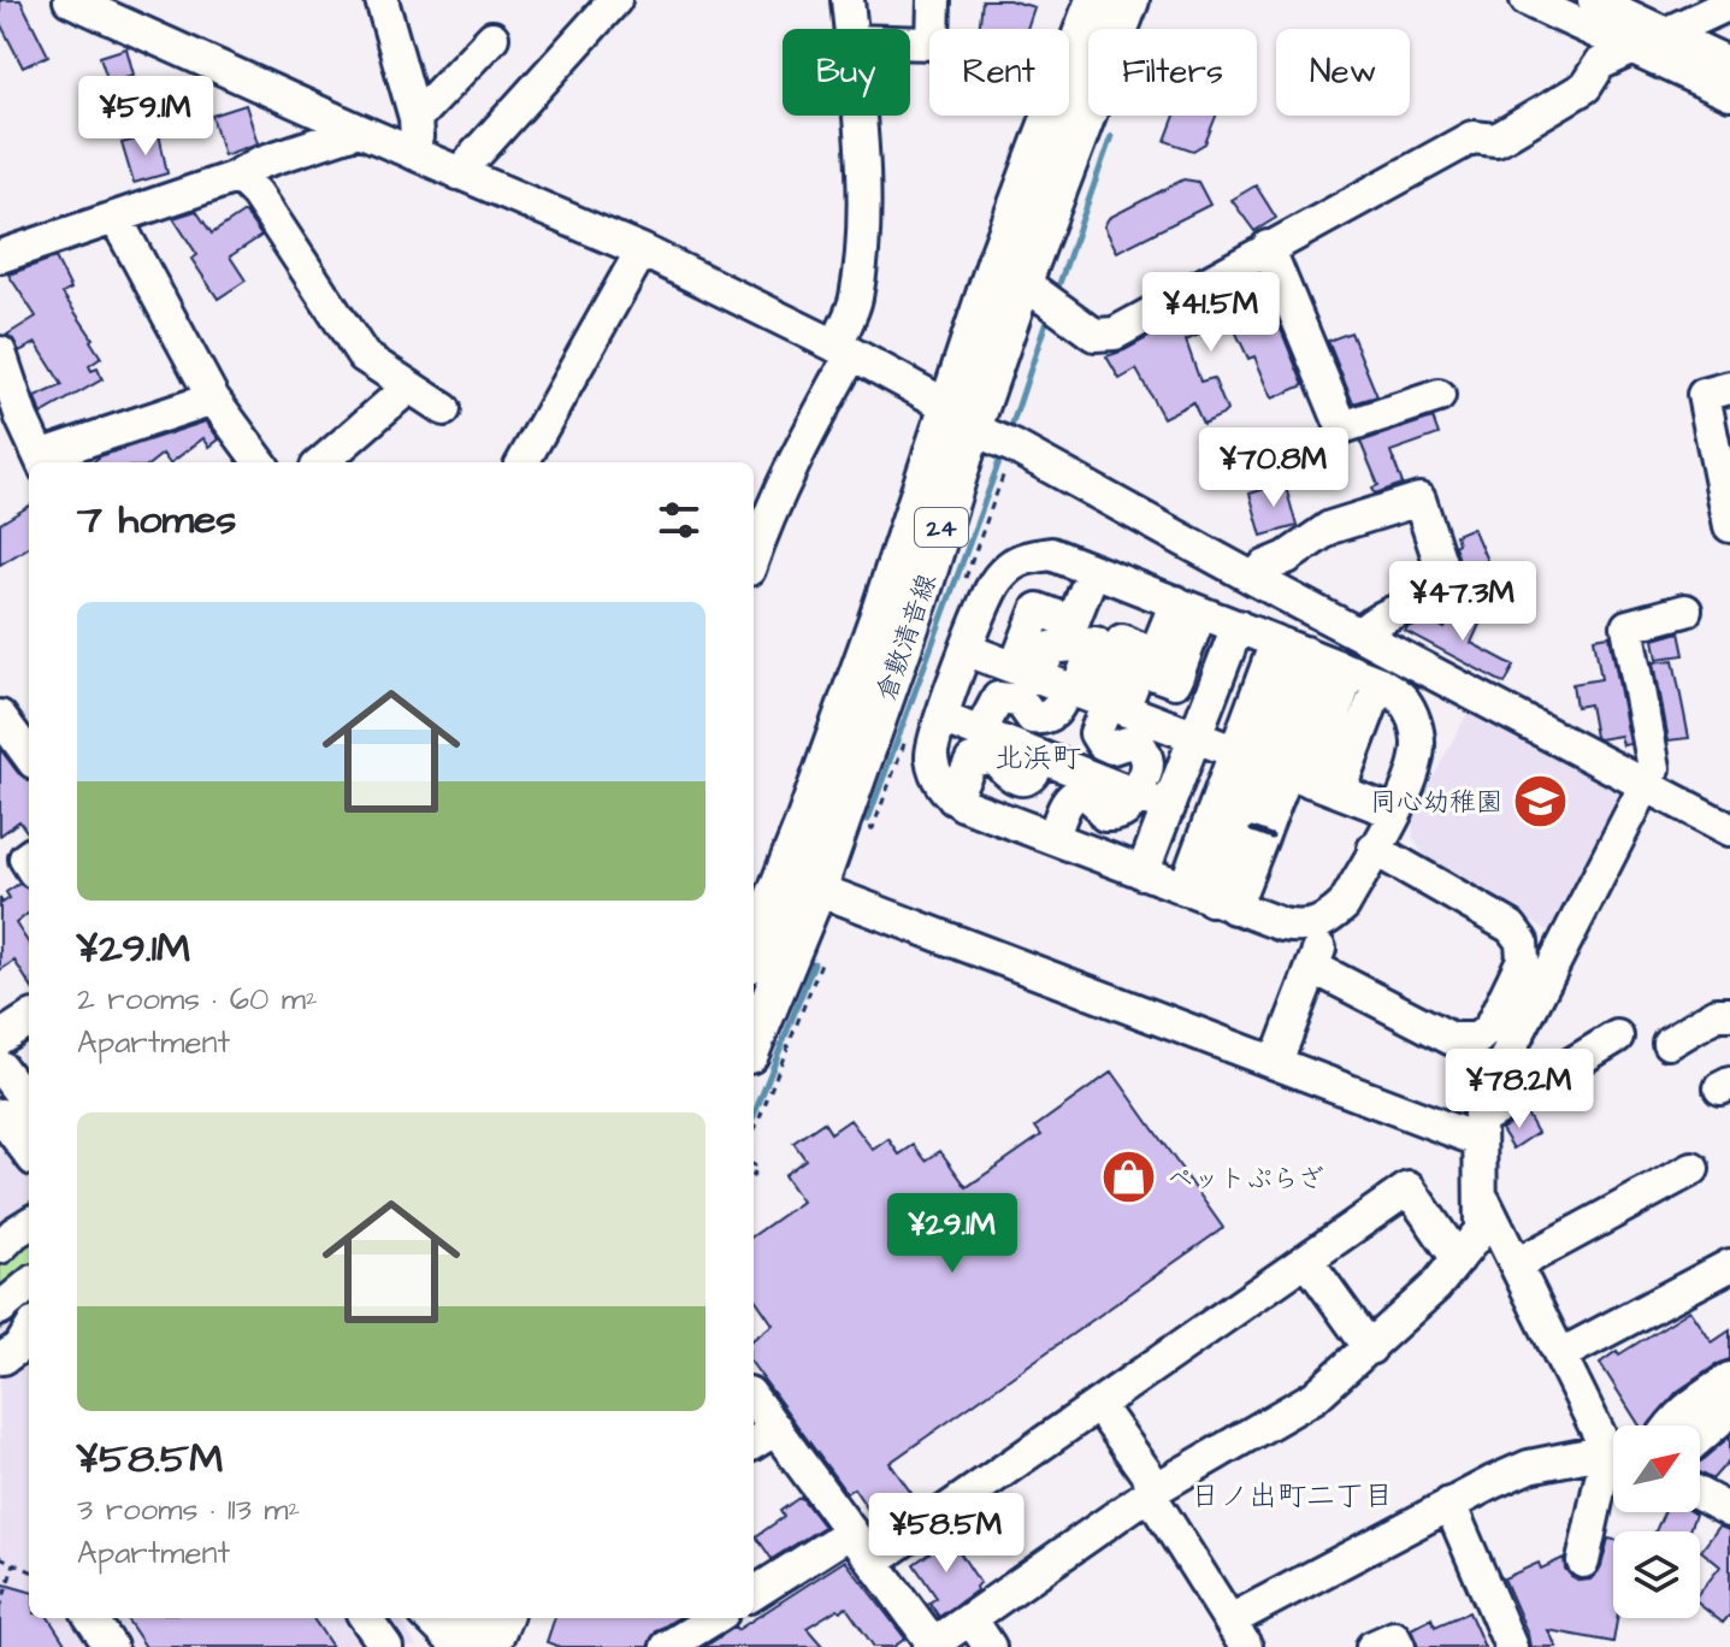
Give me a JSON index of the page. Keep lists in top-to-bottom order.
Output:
{
  "streets": {
    "main road": ["24", "倉敷清音線"]
  },
  "districts": ["北浜町", "日ノ出町二丁目"],
  "places": {
    "school or university": ["同心幼稚園"],
    "shop": ["ペットぷらざ"]
  },
  "north": "top right",
  "page": {
    "chip": [
      "Buy",
      "Rent",
      "Filters",
      "New"
    ],
    "price": [
      "¥59.1M",
      "¥41.5M",
      "¥70.8M",
      "¥47.3M",
      "¥78.2M",
      "¥29.1M",
      "¥58.5M"
    ],
    "heading": "7 homes",
    "list": [
      {
        "name": "¥29.1M",
        "note": "2 rooms · 60 m² · Apartment"
      },
      {
        "name": "¥58.5M",
        "note": "3 rooms · 113 m² · Apartment"
      }
    ]
  }
}
